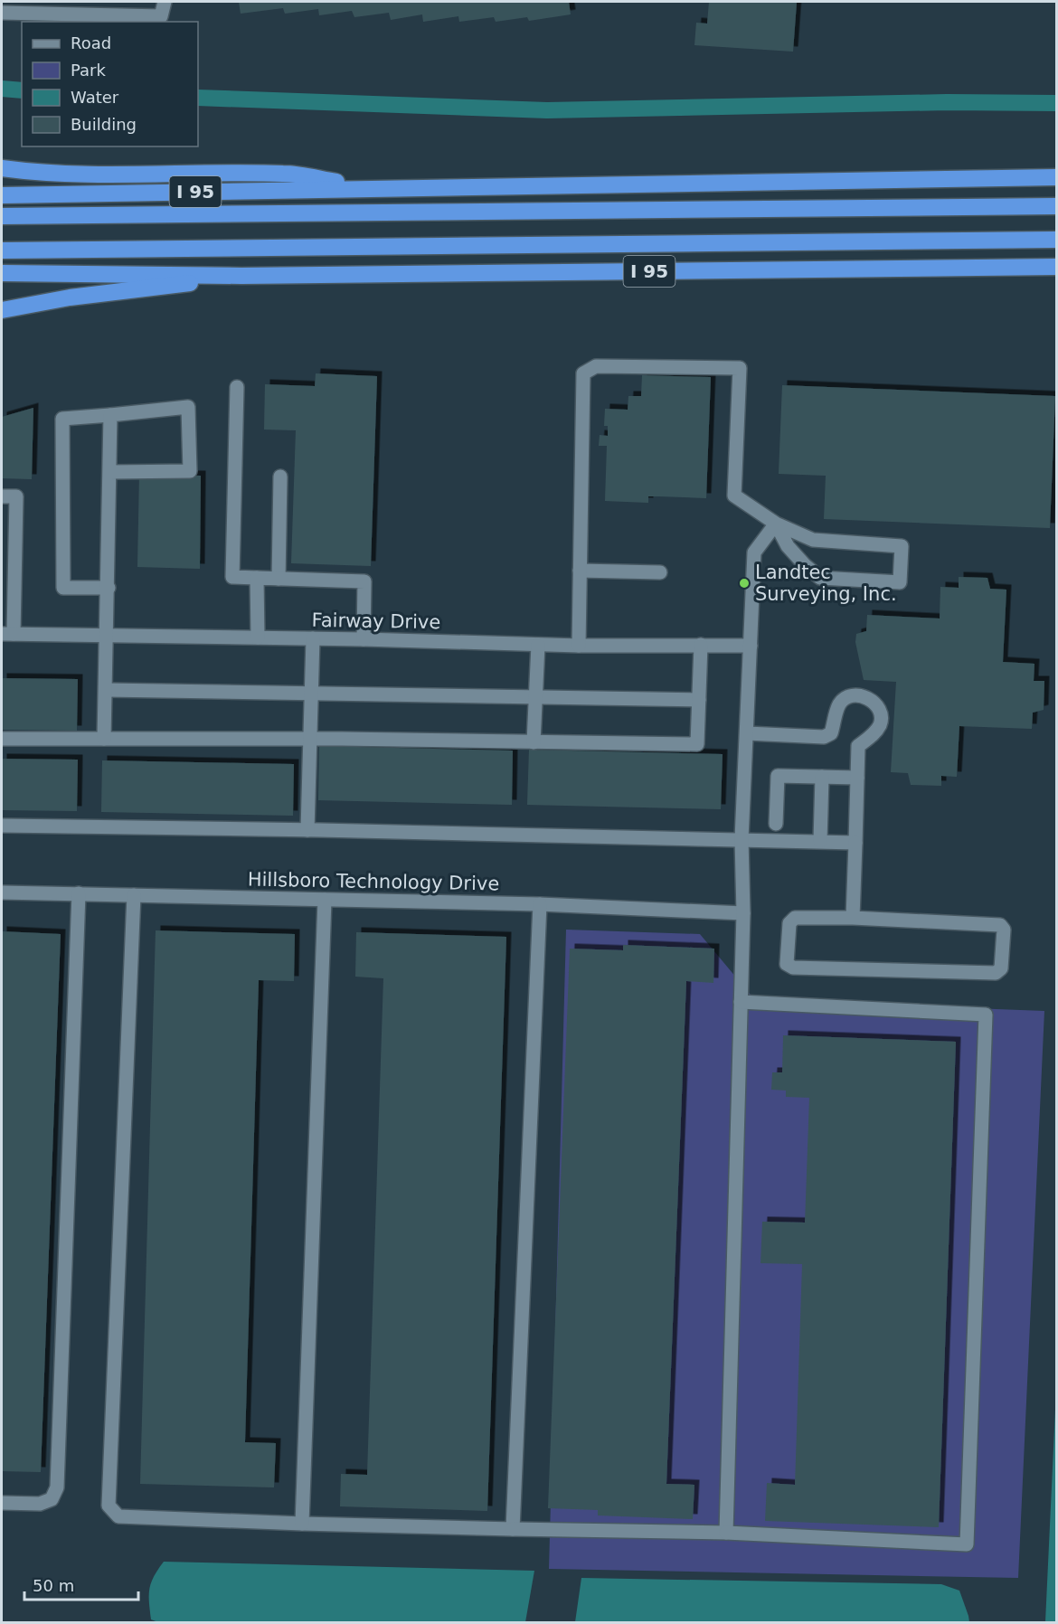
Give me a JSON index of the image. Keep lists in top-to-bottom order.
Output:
{
  "streets": {
    "highway": ["I 95"],
    "street": ["Fairway Drive", "Hillsboro Technology Drive"]
  },
  "places": ["Landtec Surveying, Inc."],
  "legend": [
    "Road",
    "Park",
    "Water",
    "Building"
  ],
  "scale_bar": "50 m"
}
